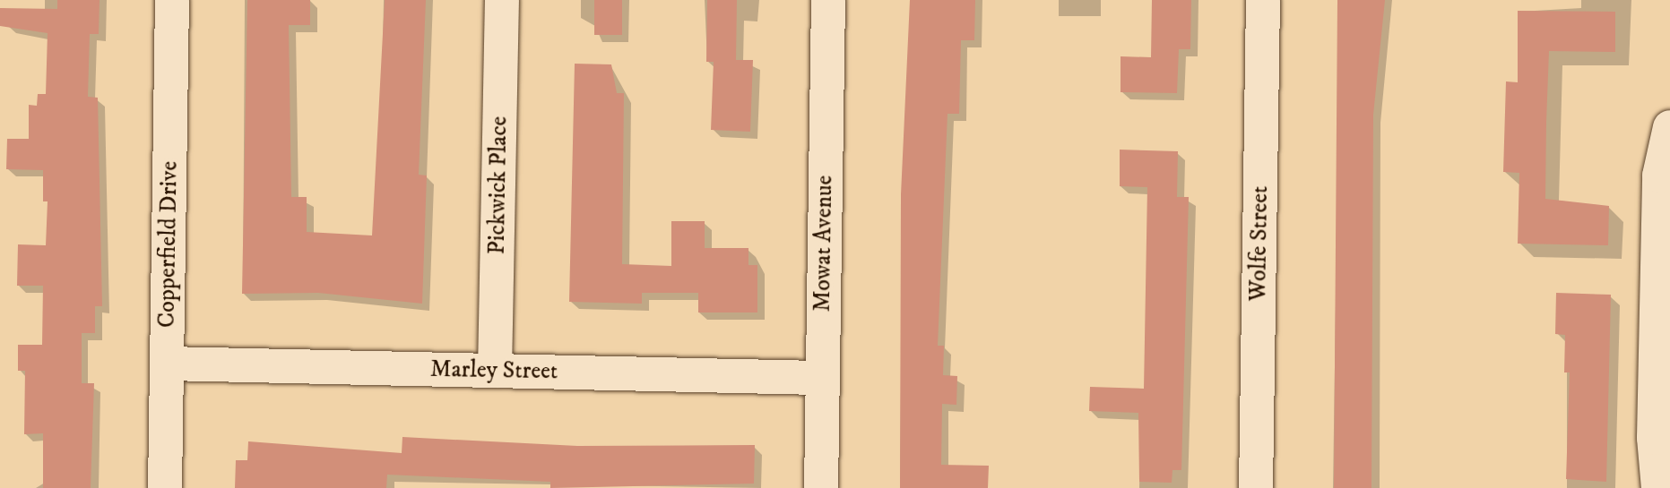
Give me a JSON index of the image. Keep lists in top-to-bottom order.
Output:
{
  "streets": {
    "street": [
      "Pickwick Place",
      "Mowat Avenue",
      "Wolfe Street",
      "Copperfield Drive",
      "Marley Street"
    ]
  },
  "crossings": [
    ["Pickwick Place", "Marley Street"],
    ["Mowat Avenue", "Marley Street"],
    ["Copperfield Drive", "Marley Street"]
  ]
}
